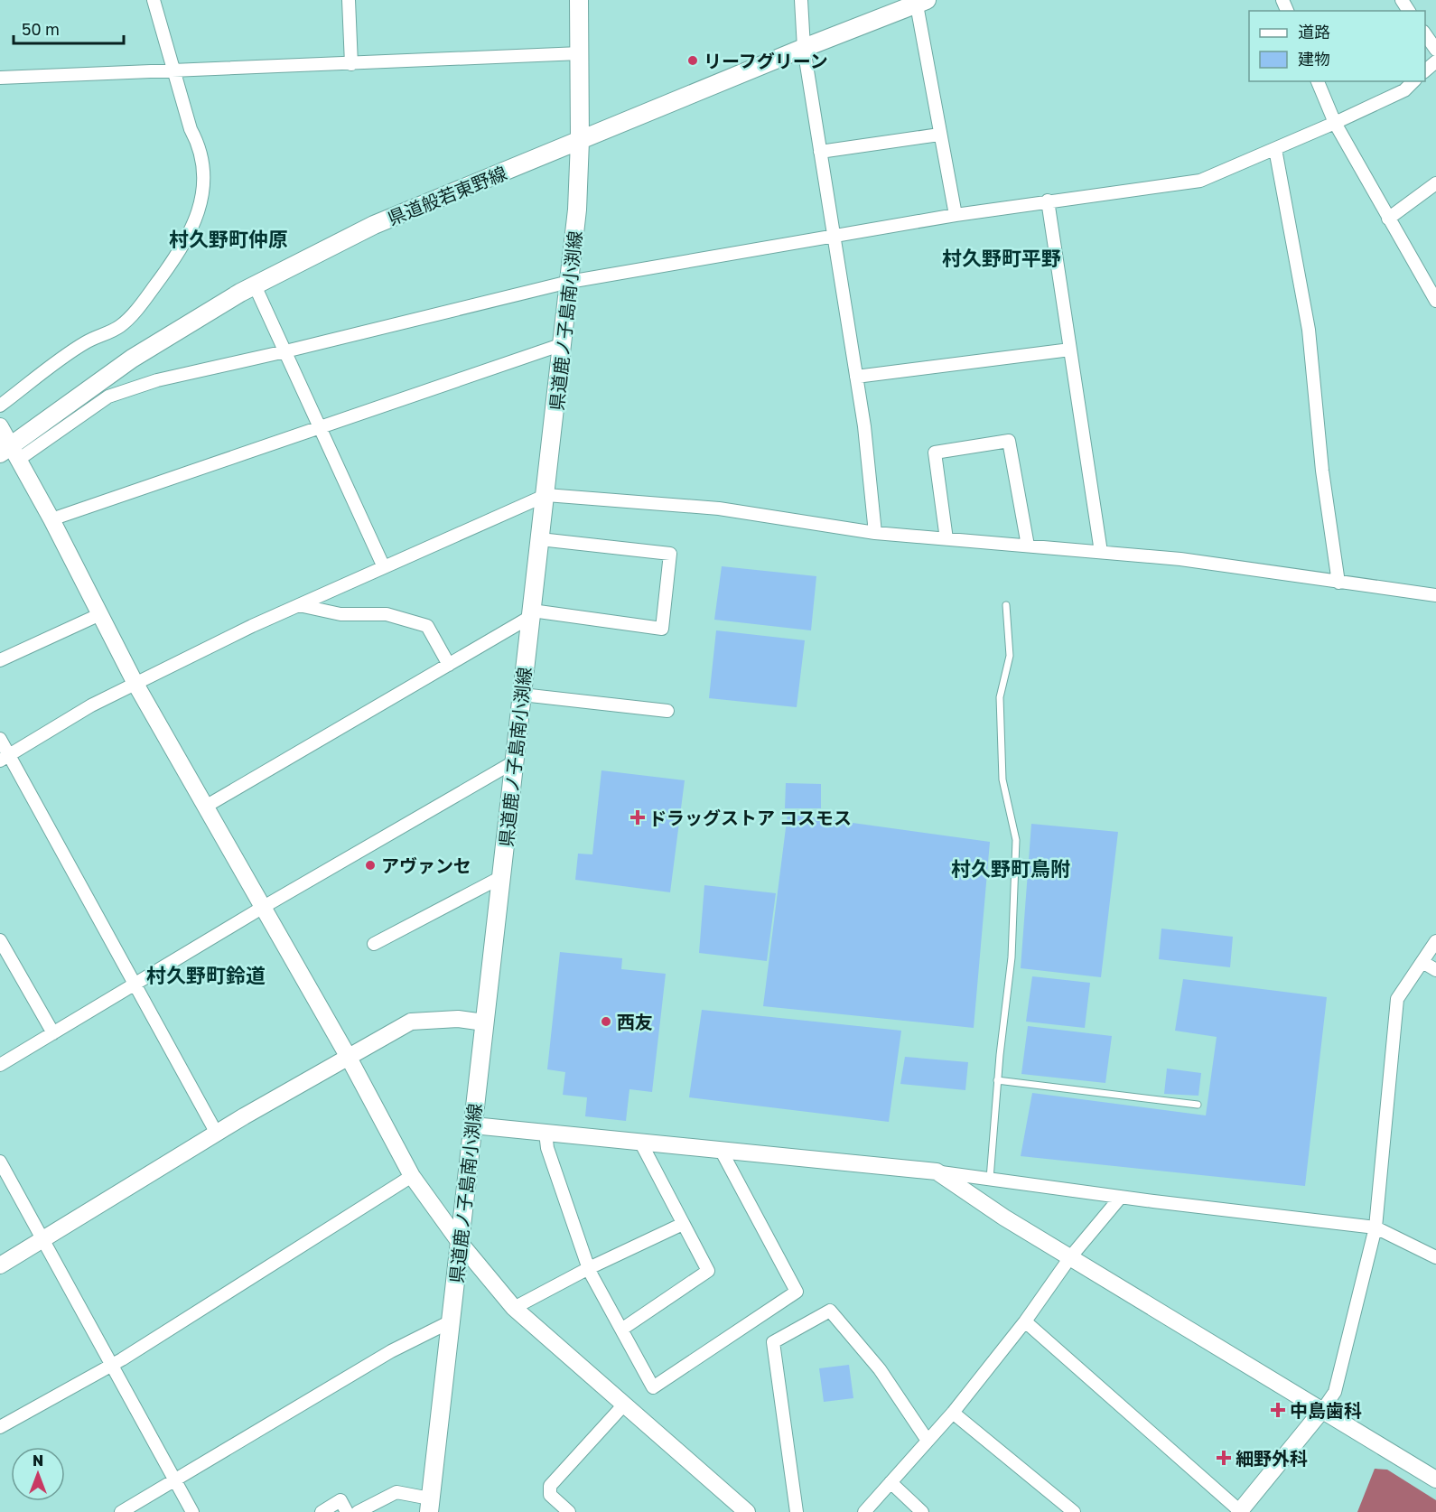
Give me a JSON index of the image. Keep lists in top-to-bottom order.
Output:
{
  "streets": {
    "main road": ["県道般若東野線", "県道鹿ノ子島南小渕線"]
  },
  "crossings": [
    ["県道般若東野線", "県道鹿ノ子島南小渕線"]
  ],
  "districts": [
    "村久野町仲原",
    "村久野町平野",
    "村久野町鳥附",
    "村久野町鈴道"
  ],
  "places": {
    "other": ["リーフグリーン", "アヴァンセ", "西友"],
    "health": ["ドラッグストア コスモス", "中島歯科", "細野外科"]
  },
  "legend": ["道路", "建物"],
  "scale_bar": "50 m",
  "north": "top"
}
